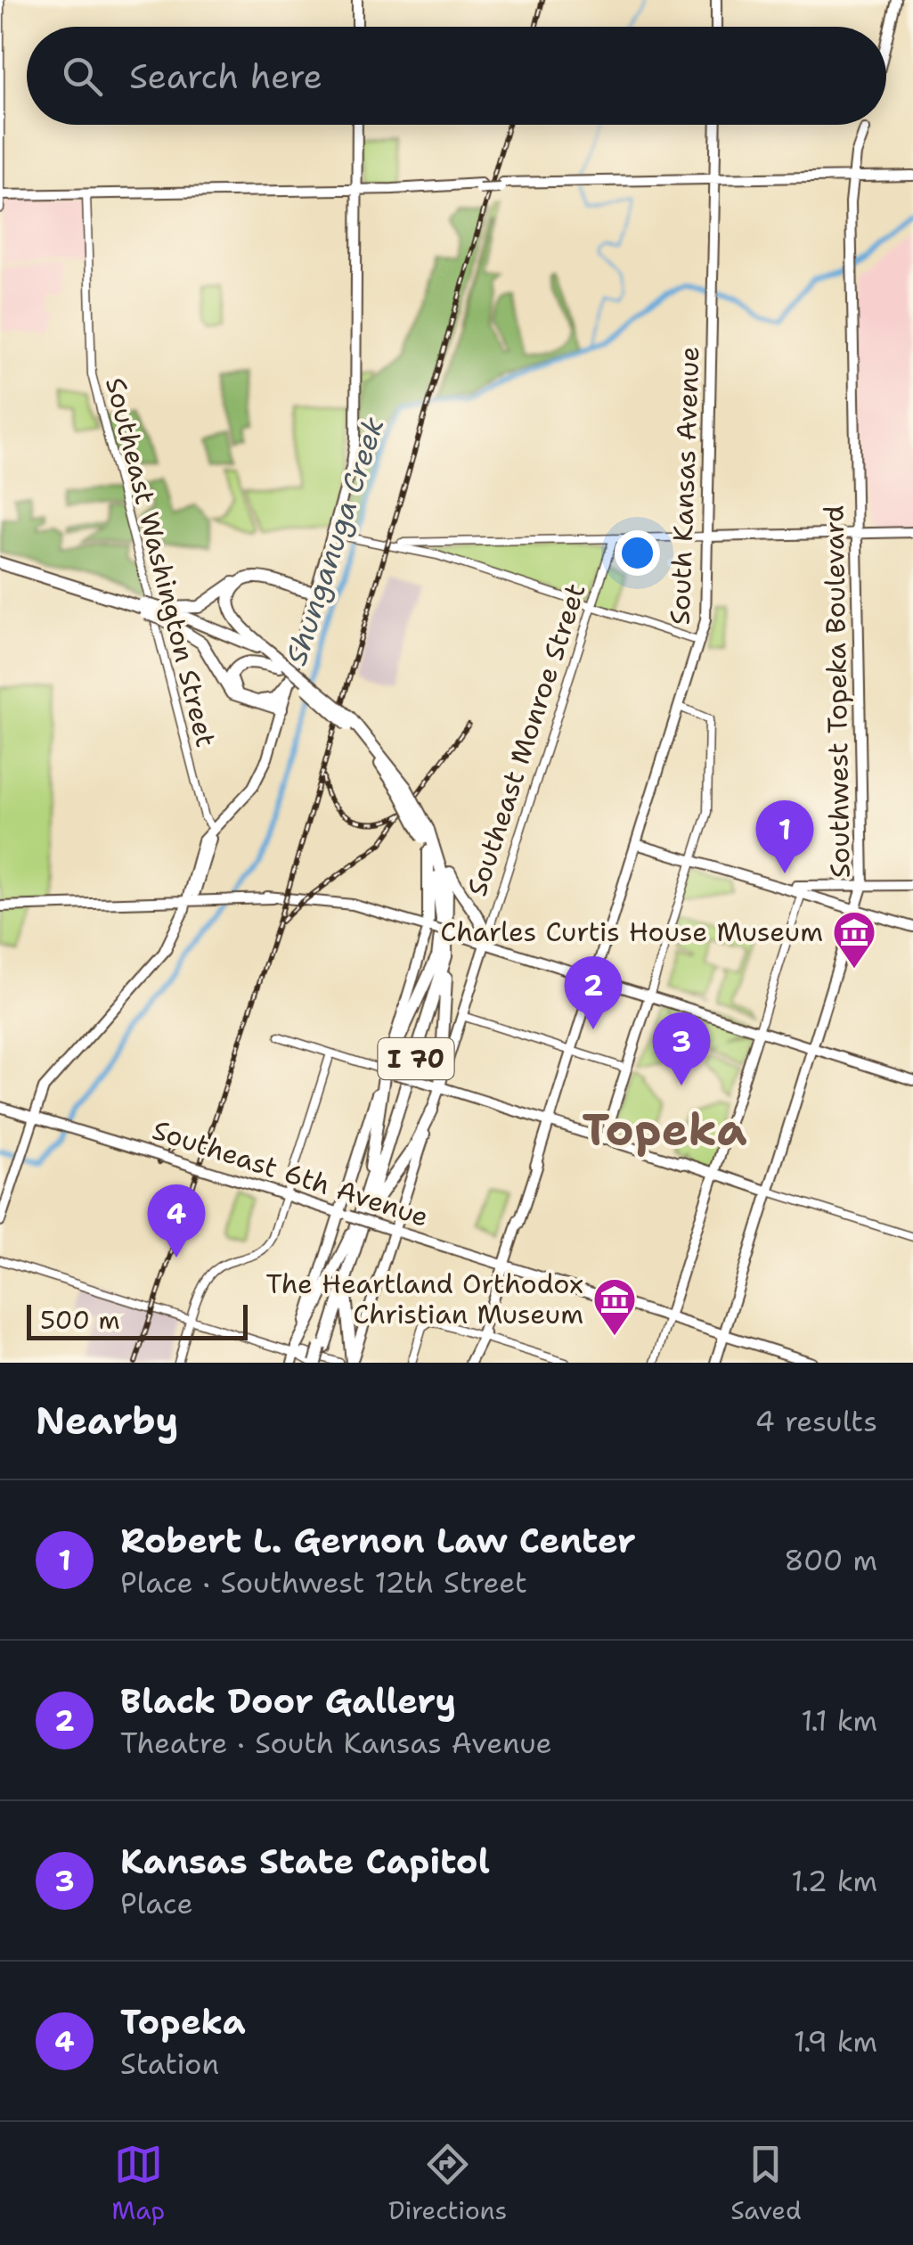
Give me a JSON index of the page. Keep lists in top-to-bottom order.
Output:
{
  "streets": {
    "highway": ["I 70"],
    "main road": [
      "South Kansas Avenue",
      "Southwest Topeka Boulevard",
      "Southeast Monroe Street",
      "Southeast 6th Avenue"
    ],
    "street": ["Southeast Washington Street"]
  },
  "crossings": [
    ["South Kansas Avenue", "Southeast 6th Avenue"],
    ["Southwest Topeka Boulevard", "Southeast 6th Avenue"],
    ["Southeast Monroe Street", "Southeast 6th Avenue"],
    ["I 70", "Southeast 6th Avenue"]
  ],
  "districts": ["Topeka"],
  "water": ["Shunganuga Creek"],
  "places": {
    "museum": ["Charles Curtis House Museum", "The Heartland Orthodox Christian Museum"]
  },
  "scale_bar": "500 m",
  "page": {
    "search": "Search here",
    "pins": [
      "1",
      "2",
      "3",
      "4"
    ],
    "scale": "500 m",
    "heading": ["Nearby", "4 results"],
    "list": [
      {
        "mark": "1",
        "name": "Robert L. Gernon Law Center",
        "note": "Place · Southwest 12th Street",
        "value": "800 m"
      },
      {
        "mark": "2",
        "name": "Black Door Gallery",
        "note": "Theatre · South Kansas Avenue",
        "value": "1.1 km"
      },
      {
        "mark": "3",
        "name": "Kansas State Capitol",
        "note": "Place",
        "value": "1.2 km"
      },
      {
        "mark": "4",
        "name": "Topeka",
        "note": "Station",
        "value": "1.9 km"
      }
    ],
    "nav": ["Map", "Directions", "Saved"]
  }
}
